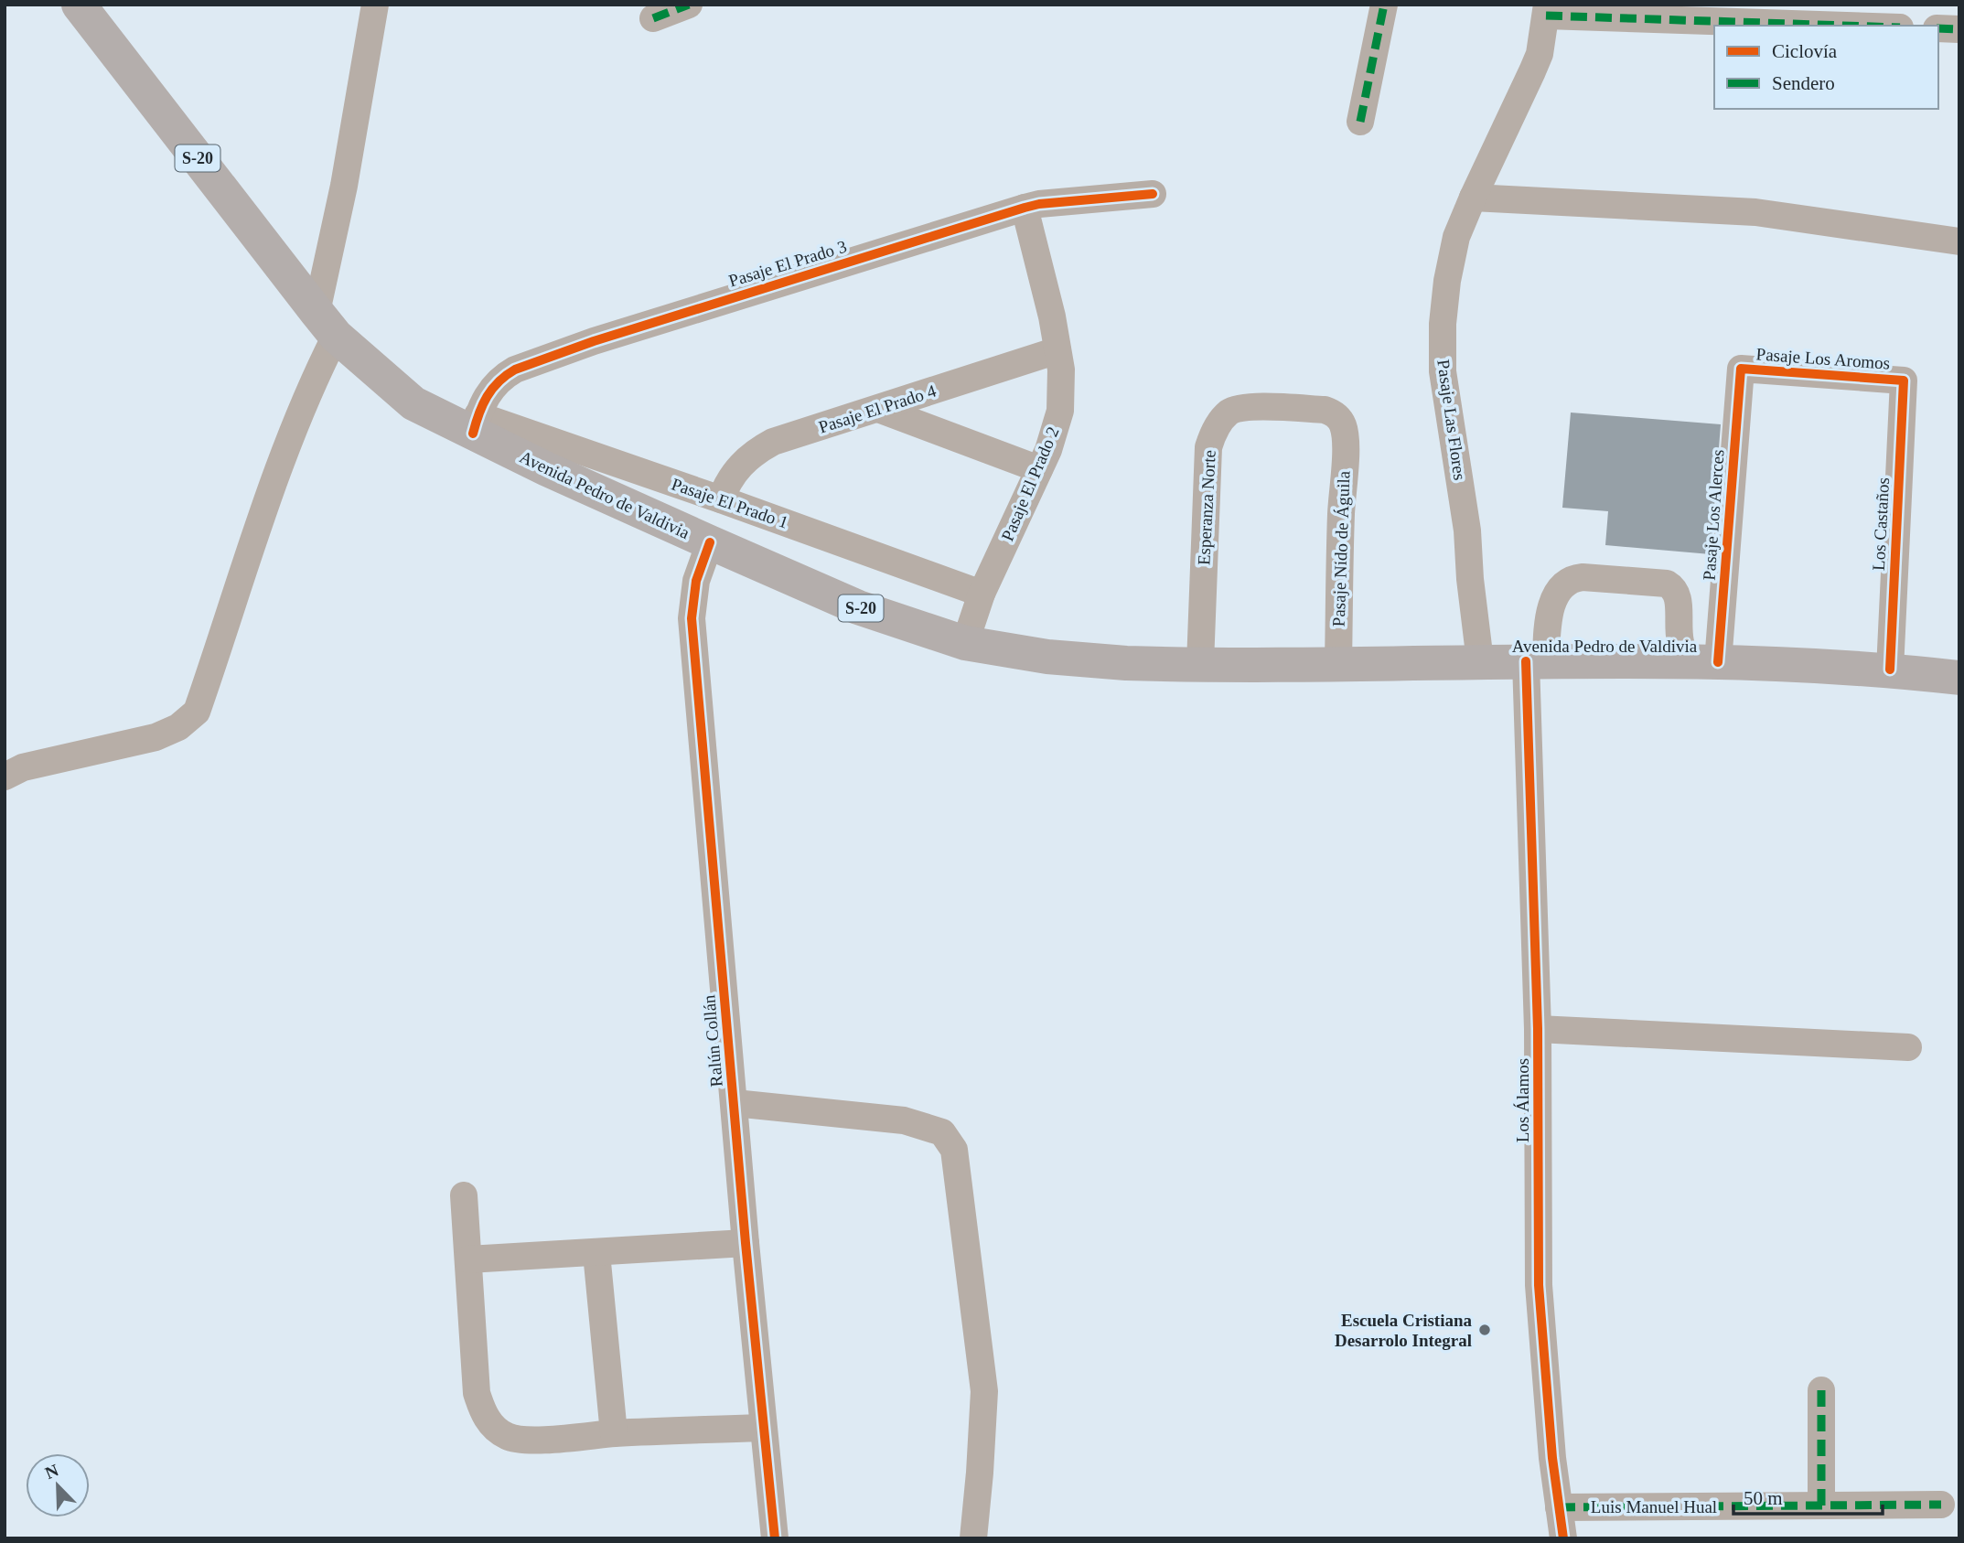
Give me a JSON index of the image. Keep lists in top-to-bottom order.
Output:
{
  "streets": {
    "main road": ["S-20", "Avenida Pedro de Valdivia"],
    "street": [
      "Pasaje El Prado 3",
      "Pasaje Los Aromos",
      "Pasaje El Prado 4",
      "Pasaje Las Flores",
      "Pasaje El Prado 2",
      "Pasaje El Prado 1",
      "Esperanza Norte",
      "Pasaje Los Alerces",
      "Los Castaños",
      "Pasaje Nido de Águila",
      "Ralún Collán",
      "Los Álamos",
      "Luis Manuel Hual"
    ]
  },
  "crossings": [
    ["Pasaje El Prado 3", "Pasaje El Prado 2"],
    ["Pasaje El Prado 3", "Avenida Pedro de Valdivia"],
    ["Pasaje El Prado 3", "Pasaje El Prado 1"],
    ["Pasaje Los Aromos", "Pasaje Los Alerces"],
    ["Pasaje Los Aromos", "Los Castaños"],
    ["Pasaje El Prado 4", "Pasaje El Prado 2"],
    ["Pasaje El Prado 4", "Pasaje El Prado 1"],
    ["Pasaje Las Flores", "Avenida Pedro de Valdivia"],
    ["Pasaje El Prado 2", "Avenida Pedro de Valdivia"],
    ["Pasaje El Prado 2", "Pasaje El Prado 1"],
    ["Avenida Pedro de Valdivia", "Pasaje El Prado 1"],
    ["Avenida Pedro de Valdivia", "Esperanza Norte"],
    ["Avenida Pedro de Valdivia", "Pasaje Los Alerces"],
    ["Avenida Pedro de Valdivia", "Los Castaños"],
    ["Avenida Pedro de Valdivia", "Pasaje Nido de Águila"],
    ["Avenida Pedro de Valdivia", "Ralún Collán"],
    ["Avenida Pedro de Valdivia", "Los Álamos"],
    ["Esperanza Norte", "Pasaje Nido de Águila"],
    ["Pasaje Los Alerces", "Los Álamos"],
    ["Los Álamos", "Luis Manuel Hual"]
  ],
  "places": ["Escuela Cristiana Desarrolo Integral"],
  "legend": ["Ciclovía", "Sendero"],
  "scale_bar": "50 m",
  "north": "top left"
}
